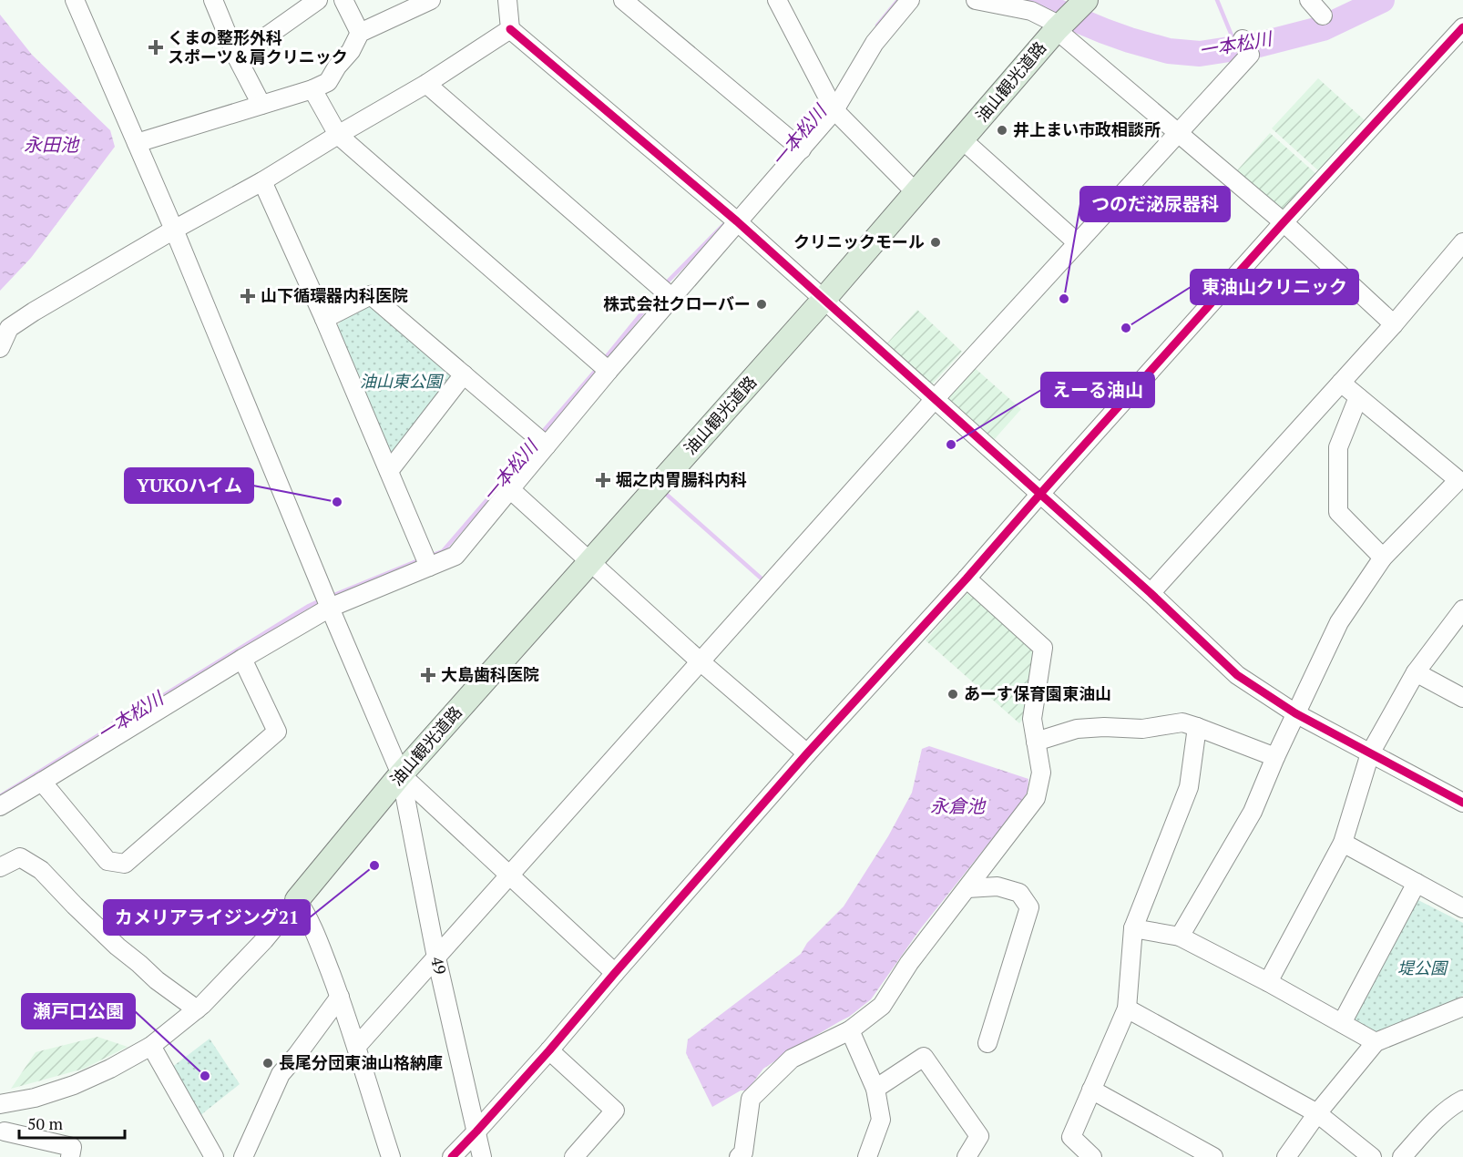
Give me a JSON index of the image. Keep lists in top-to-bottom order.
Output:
{
  "streets": {
    "main road": ["油山観光道路"],
    "street": ["49"]
  },
  "crossings": [
    ["油山観光道路", "49"]
  ],
  "water": ["一本松川", "永田池", "永倉池"],
  "parks": ["油山東公園", "堤公園"],
  "places": {
    "health": [
      "くまの整形外科 スポーツ＆肩クリニック",
      "山下循環器内科医院",
      "堀之内胃腸科内科",
      "大島歯科医院"
    ],
    "other": [
      "井上まい市政相談所",
      "クリニックモール",
      "つのだ泌尿器科",
      "株式会社クローバー",
      "東油山クリニック",
      "えーる油山",
      "YUKOハイム",
      "あーす保育園東油山",
      "カメリアライジング21",
      "長尾分団東油山格納庫",
      "瀬戸口公園"
    ]
  },
  "scale_bar": "50 m"
}
